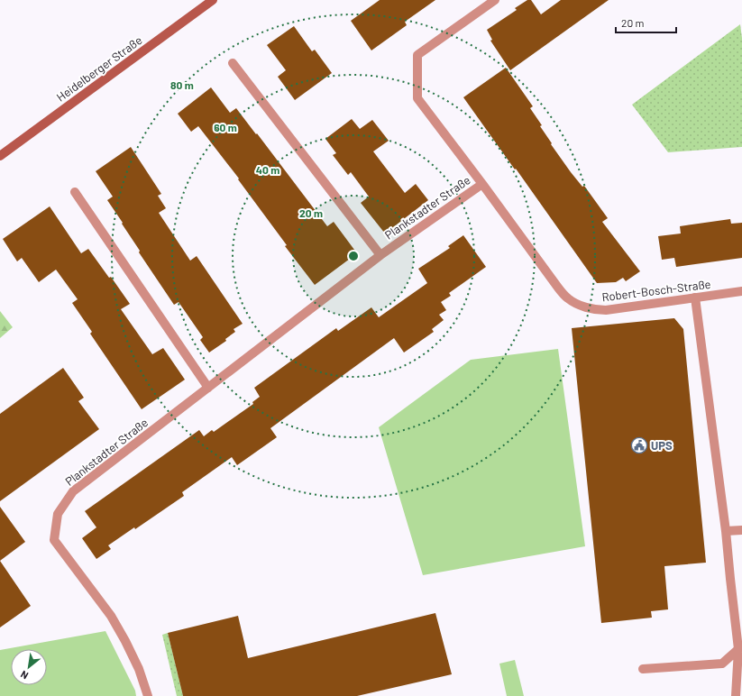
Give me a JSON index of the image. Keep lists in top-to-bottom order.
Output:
{
  "streets": {
    "street": ["Heidelberger Straße", "Plankstadter Straße", "Robert-Bosch-Straße"]
  },
  "crossings": [
    ["Plankstadter Straße", "Robert-Bosch-Straße"]
  ],
  "places": {
    "public building": ["UPS"]
  },
  "scale_bar": "20 m",
  "north": "bottom left",
  "rings": [
    "80 m",
    "60 m",
    "40 m",
    "20 m"
  ]
}
